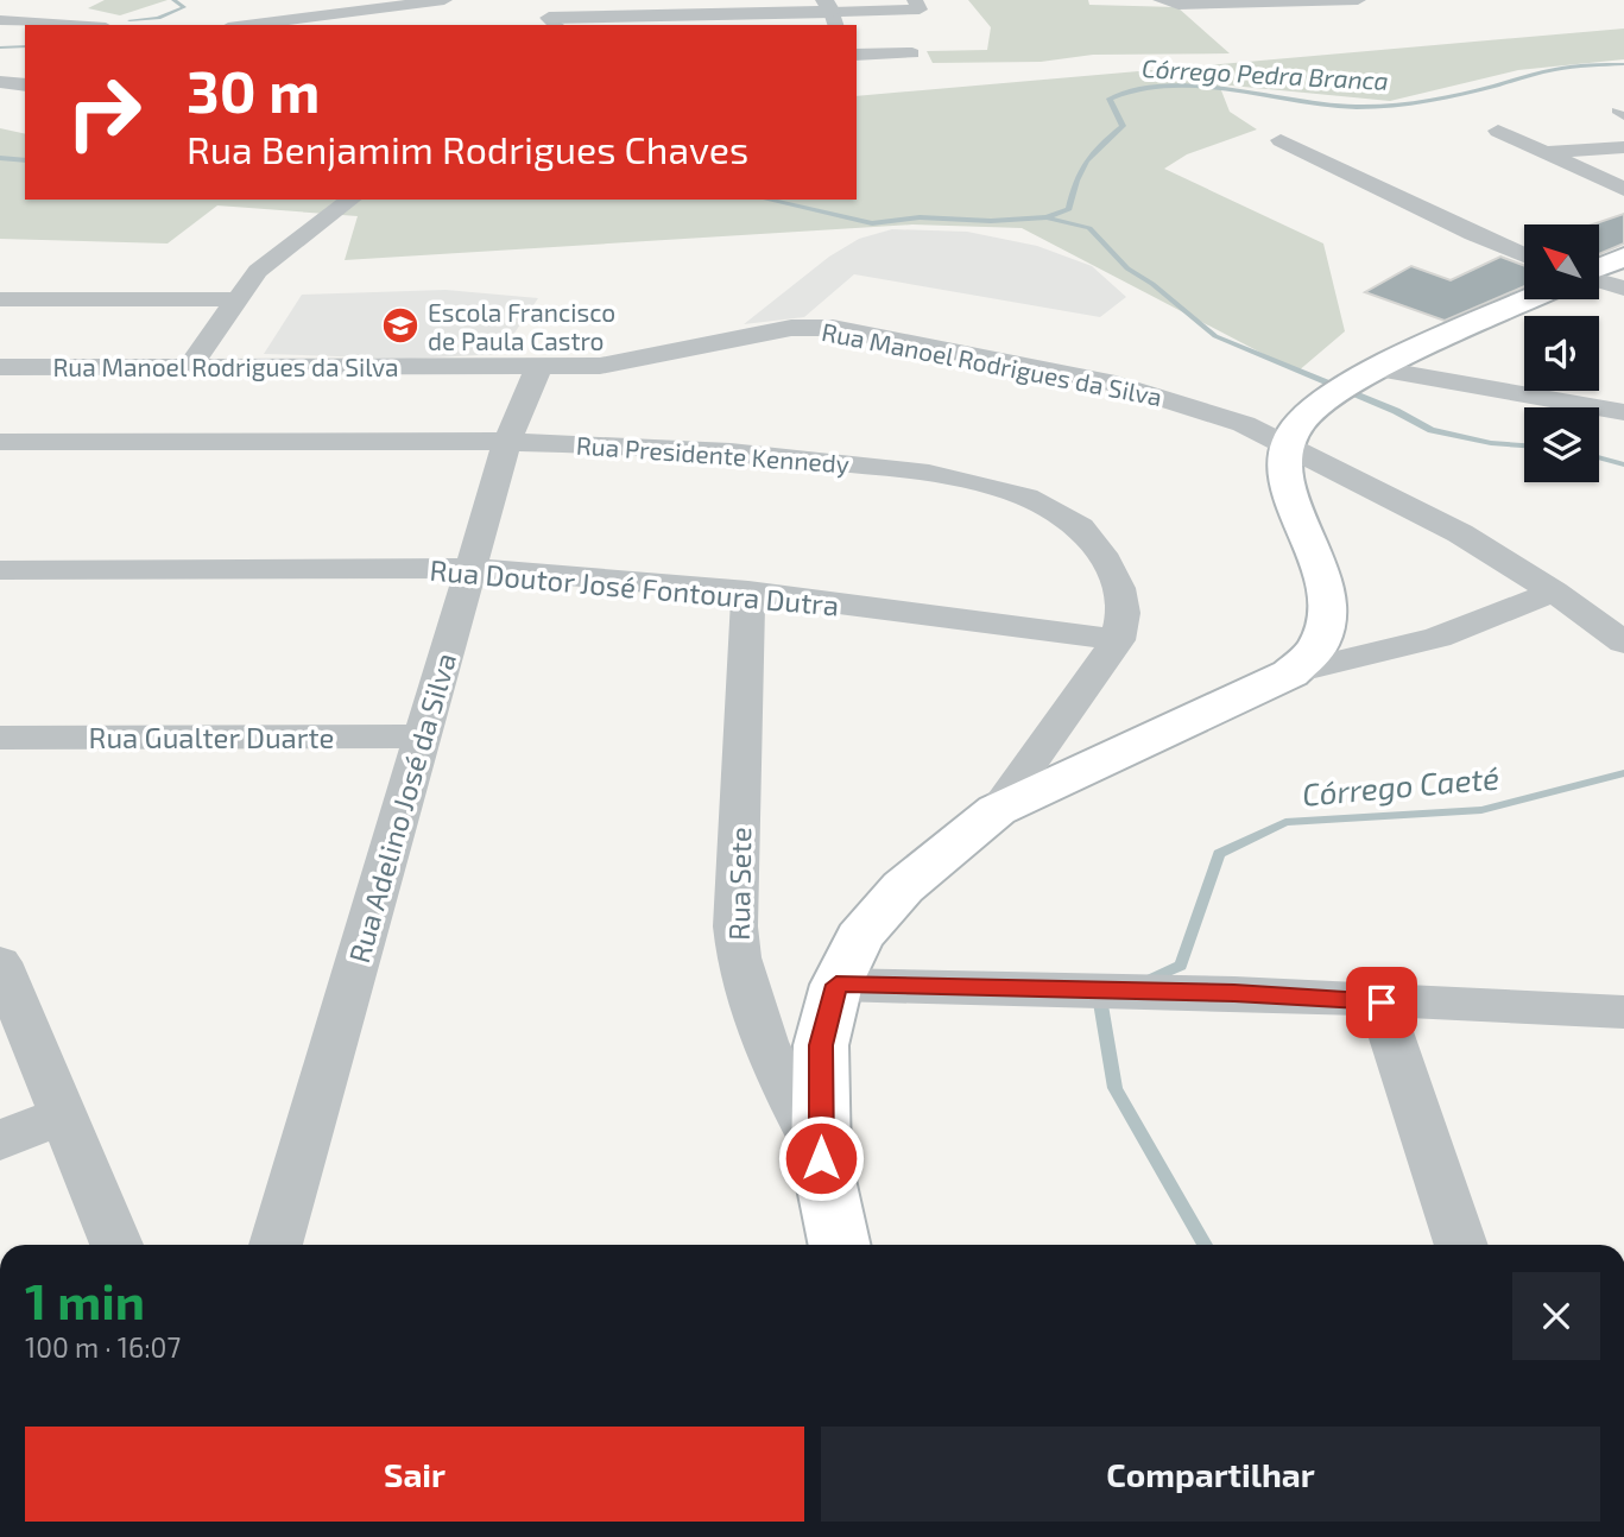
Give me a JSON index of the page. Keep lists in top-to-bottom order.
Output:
{
  "streets": {
    "street": [
      "Rua Manoel Rodrigues da Silva",
      "Rua Presidente Kennedy",
      "Rua Doutor José Fontoura Dutra",
      "Rua Gualter Duarte",
      "Rua Adelino José da Silva",
      "Rua Sete"
    ]
  },
  "crossings": [
    ["Rua Manoel Rodrigues da Silva", "Rua Adelino José da Silva"],
    ["Rua Presidente Kennedy", "Rua Doutor José Fontoura Dutra"],
    ["Rua Presidente Kennedy", "Rua Adelino José da Silva"],
    ["Rua Doutor José Fontoura Dutra", "Rua Adelino José da Silva"],
    ["Rua Doutor José Fontoura Dutra", "Rua Sete"],
    ["Rua Gualter Duarte", "Rua Adelino José da Silva"]
  ],
  "water": ["Córrego Pedra Branca", "Córrego Caeté"],
  "places": {
    "school or university": ["Escola Francisco de Paula Castro"]
  },
  "north": "top left",
  "page": {
    "turn": ["30 m", "Rua Benjamim Rodrigues Chaves"],
    "heading": ["1 min", "100 m · 16:07"],
    "buttons": ["Sair", "Compartilhar"]
  }
}
